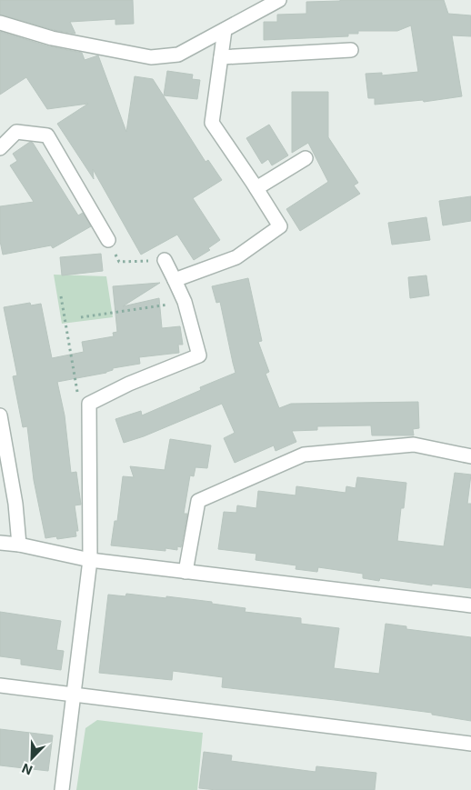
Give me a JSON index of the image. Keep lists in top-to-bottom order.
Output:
{
  "north": "bottom left"
}
